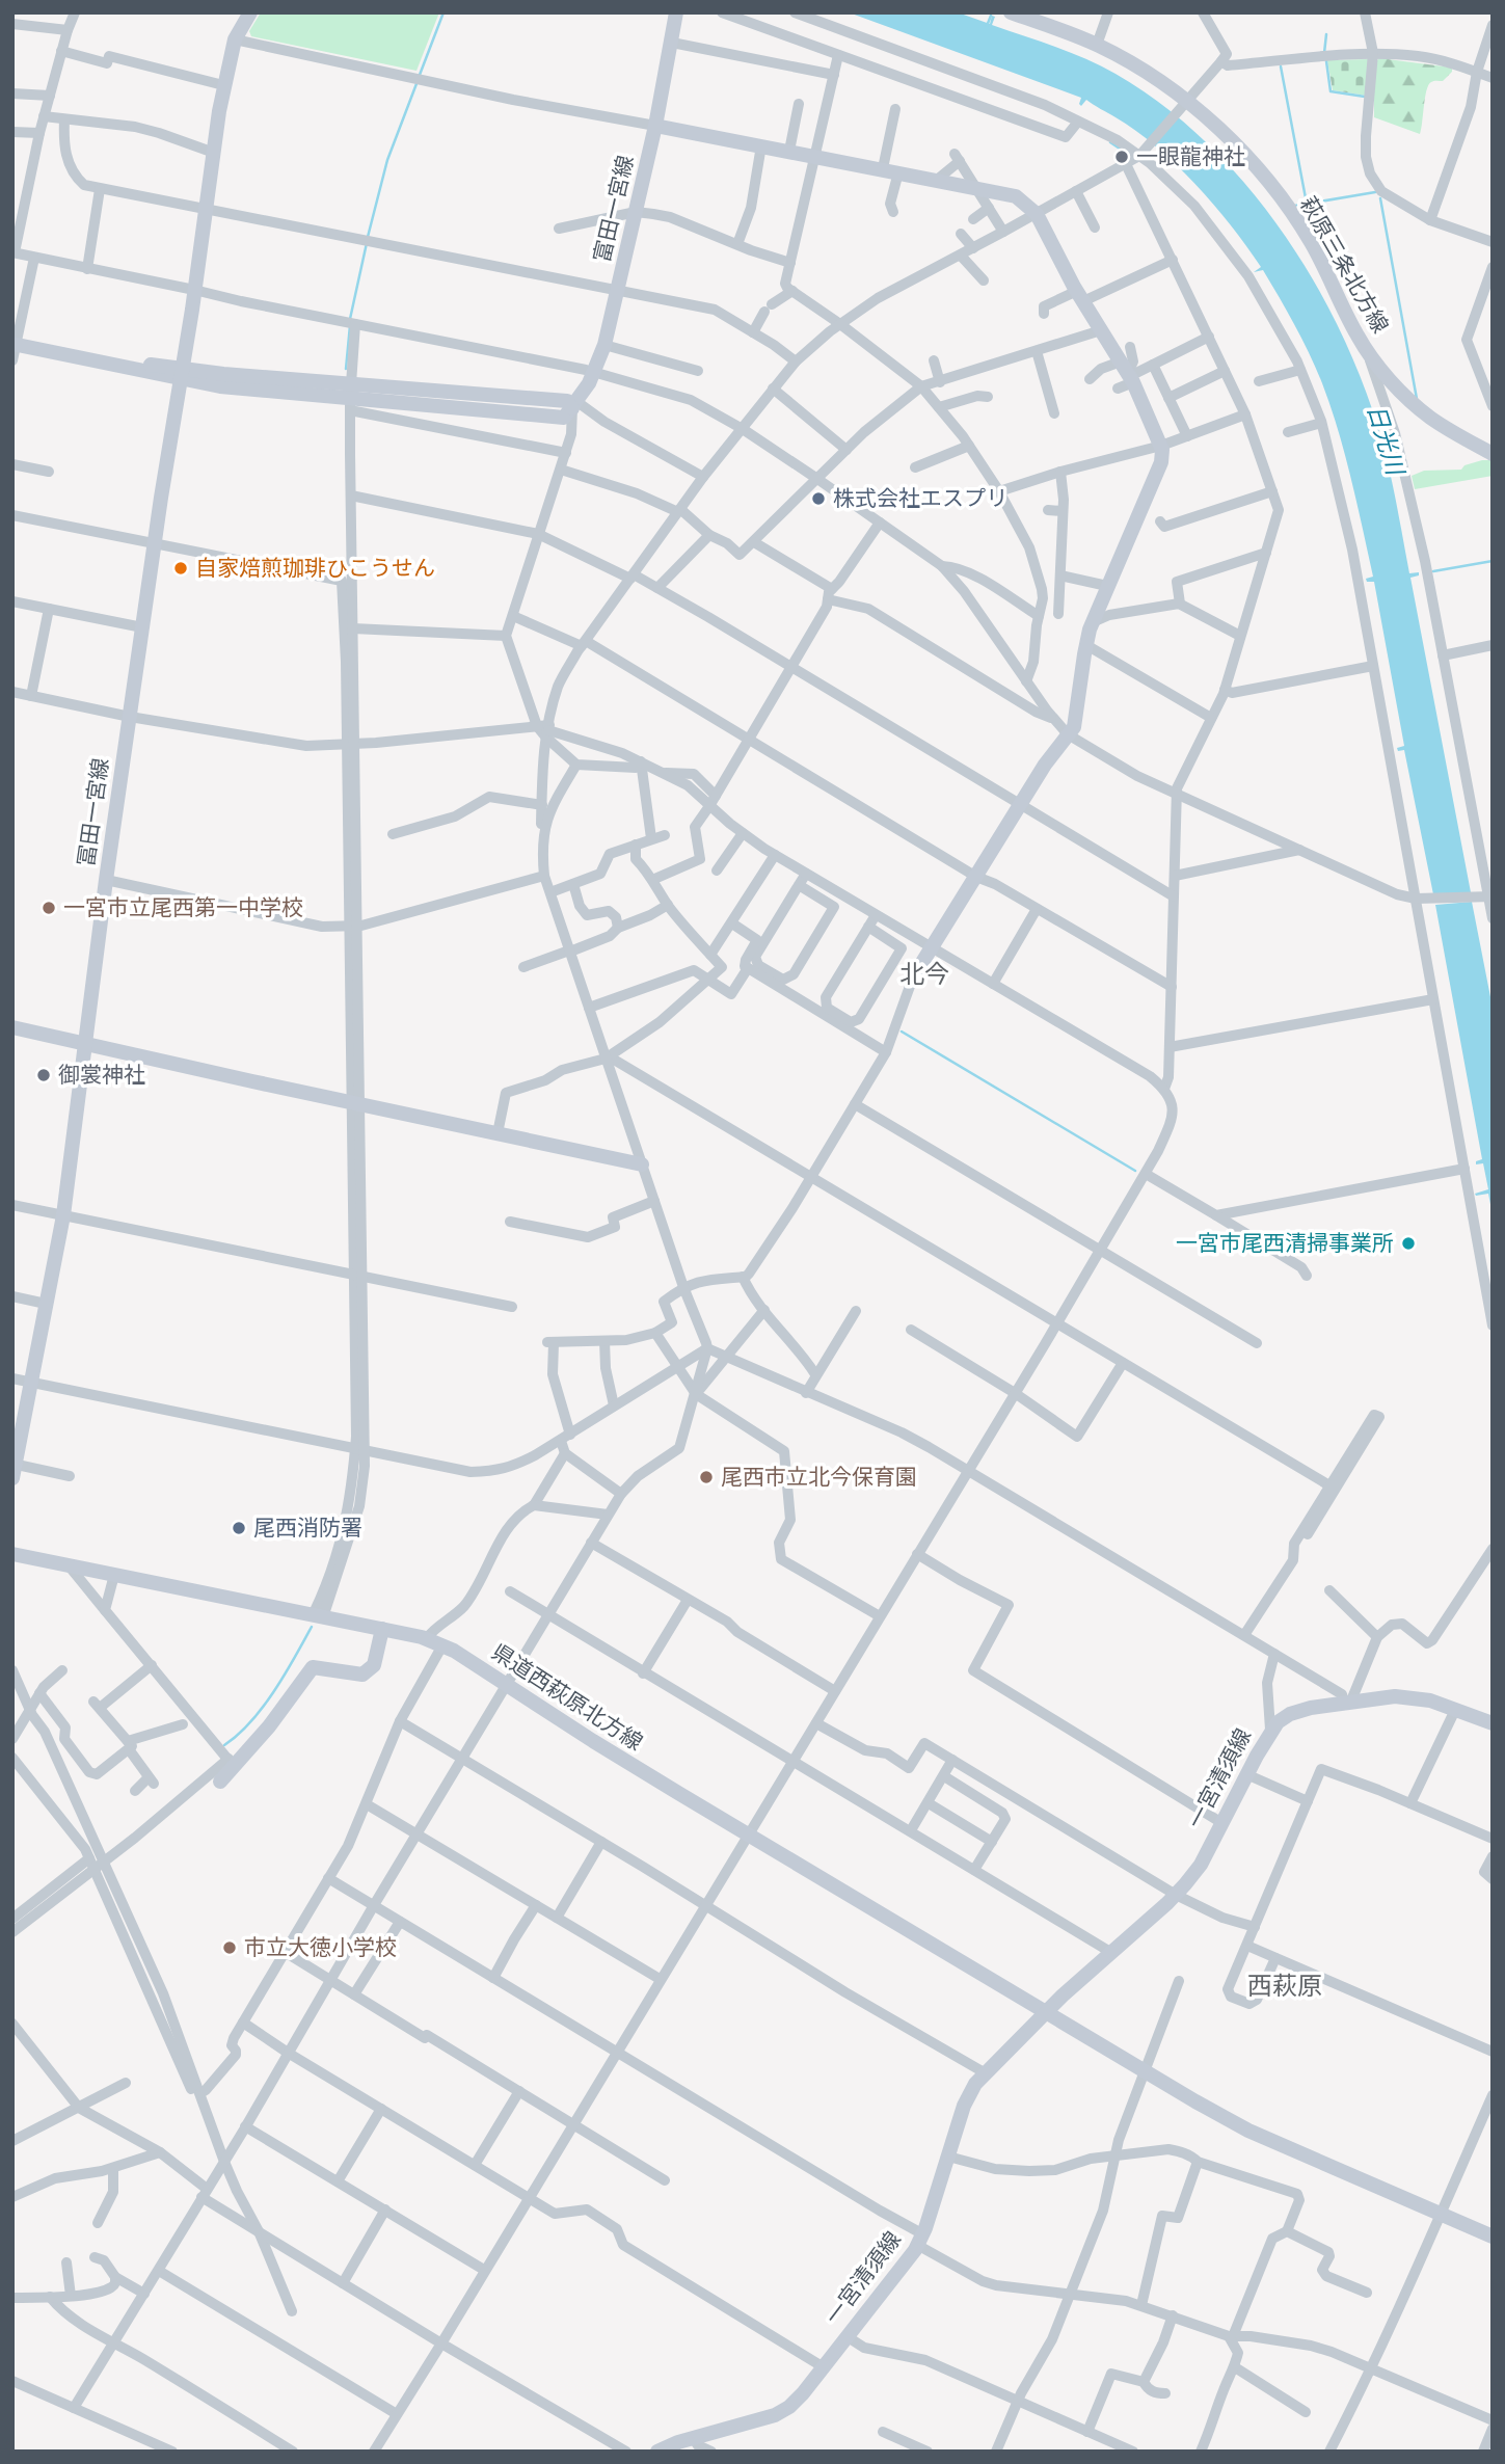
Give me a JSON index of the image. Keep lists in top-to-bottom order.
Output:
{
  "streets": {
    "main road": [
      "富田一宮線",
      "萩原三条北方線",
      "冨田一宮線",
      "県道西萩原北方線",
      "一宮清須線"
    ]
  },
  "crossings": [
    ["県道西萩原北方線", "一宮清須線"]
  ],
  "districts": ["北今", "西萩原"],
  "water": ["日光川"],
  "places": [
    "一眼龍神社",
    "株式会社エスプリ",
    "自家焙煎珈琲ひこうせん",
    "一宮市立尾西第一中学校",
    "御裳神社",
    "一宮市尾西清掃事業所",
    "尾西市立北今保育園",
    "尾西消防署",
    "市立大徳小学校"
  ]
}
